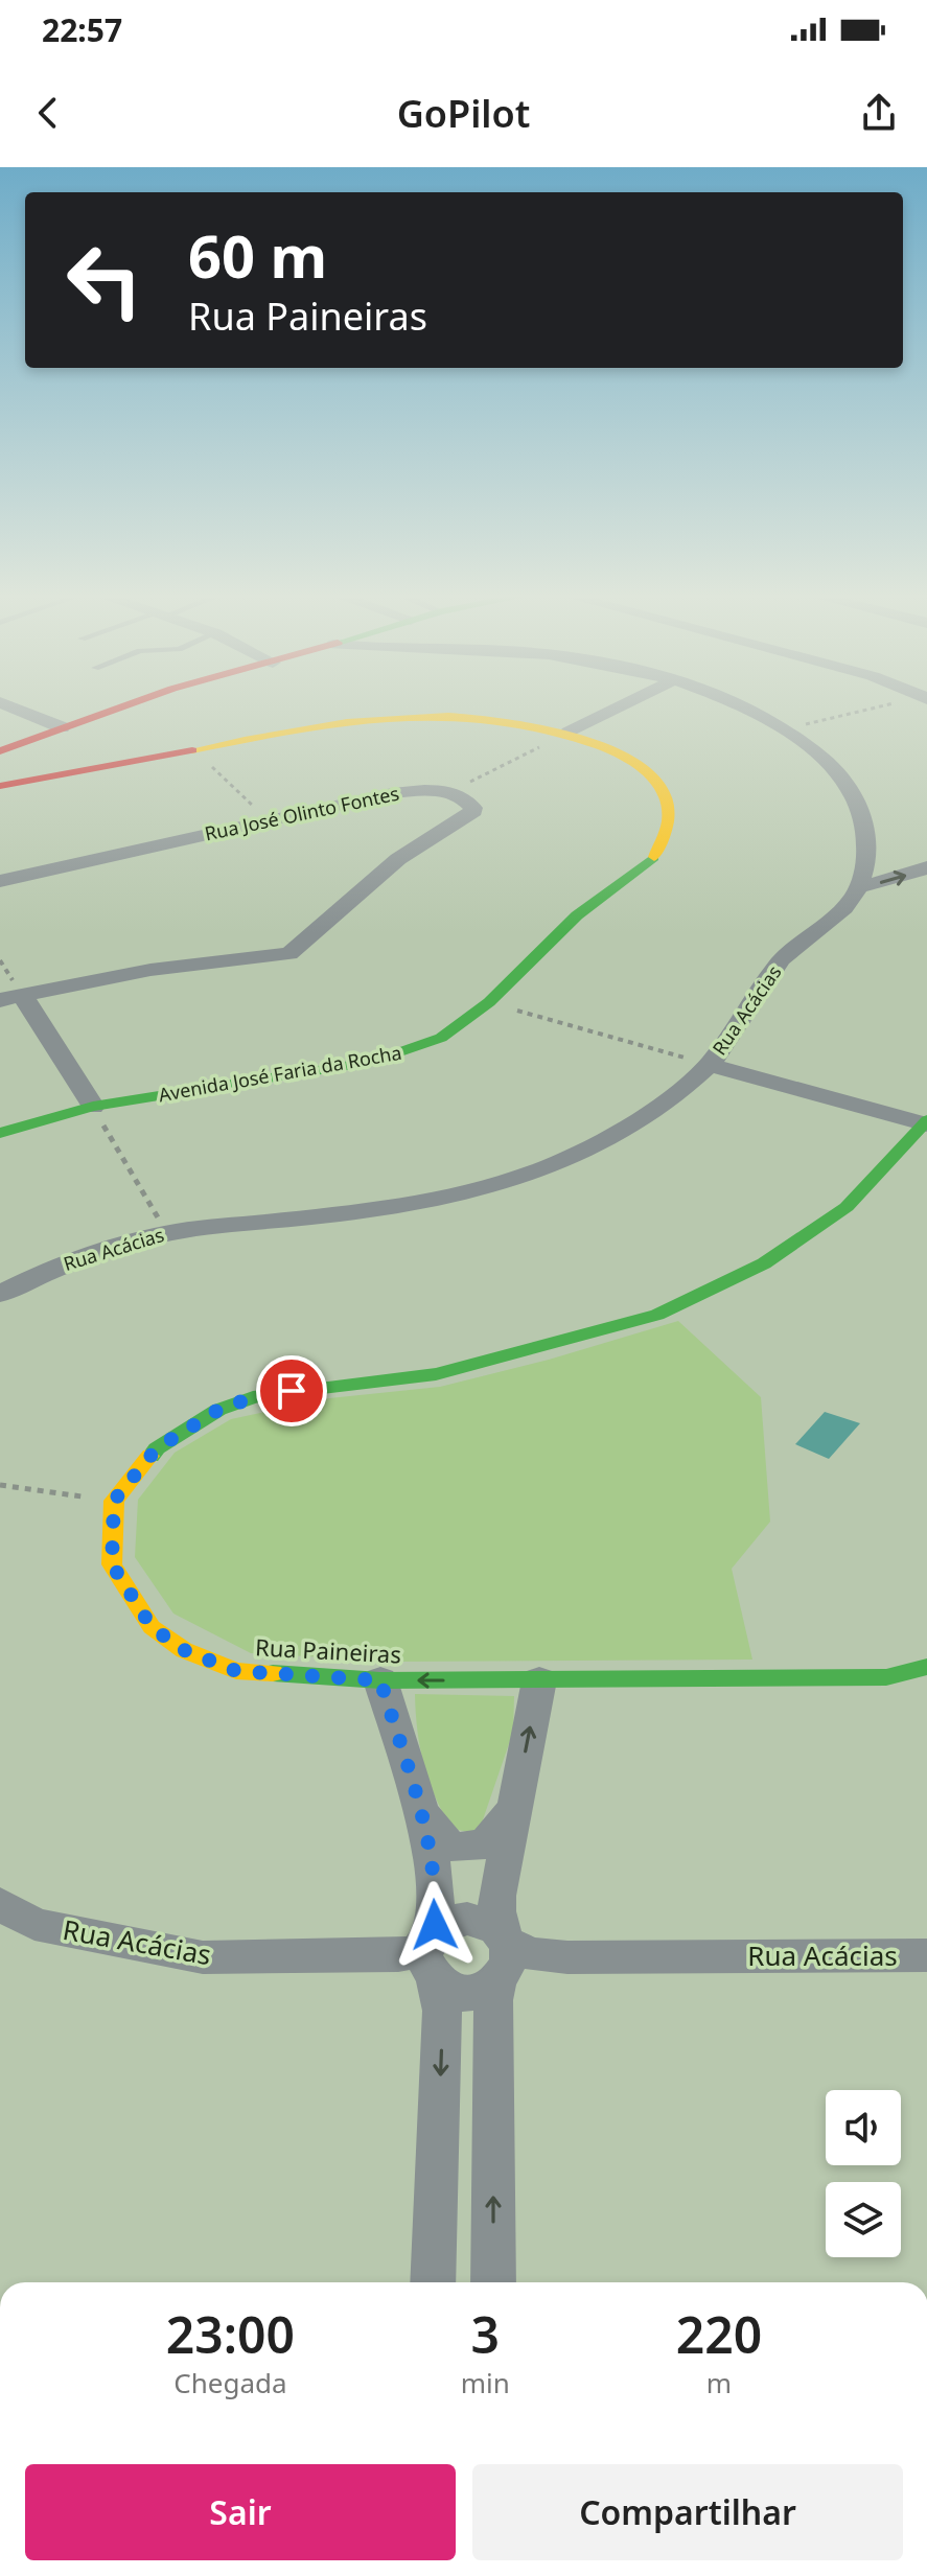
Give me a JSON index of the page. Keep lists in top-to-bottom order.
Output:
{
  "streets": {
    "street": [
      "Rua José Olinto Fontes",
      "Rua Acácias",
      "Avenida José Faria da Rocha",
      "Rua Paineiras"
    ]
  },
  "page": {
    "status": "22:57",
    "header": "GoPilot",
    "turn": ["60 m", "Rua Paineiras"],
    "eta": [
      "23:00",
      "Chegada",
      "3",
      "min",
      "220",
      "m"
    ],
    "buttons": ["Sair", "Compartilhar"]
  }
}
